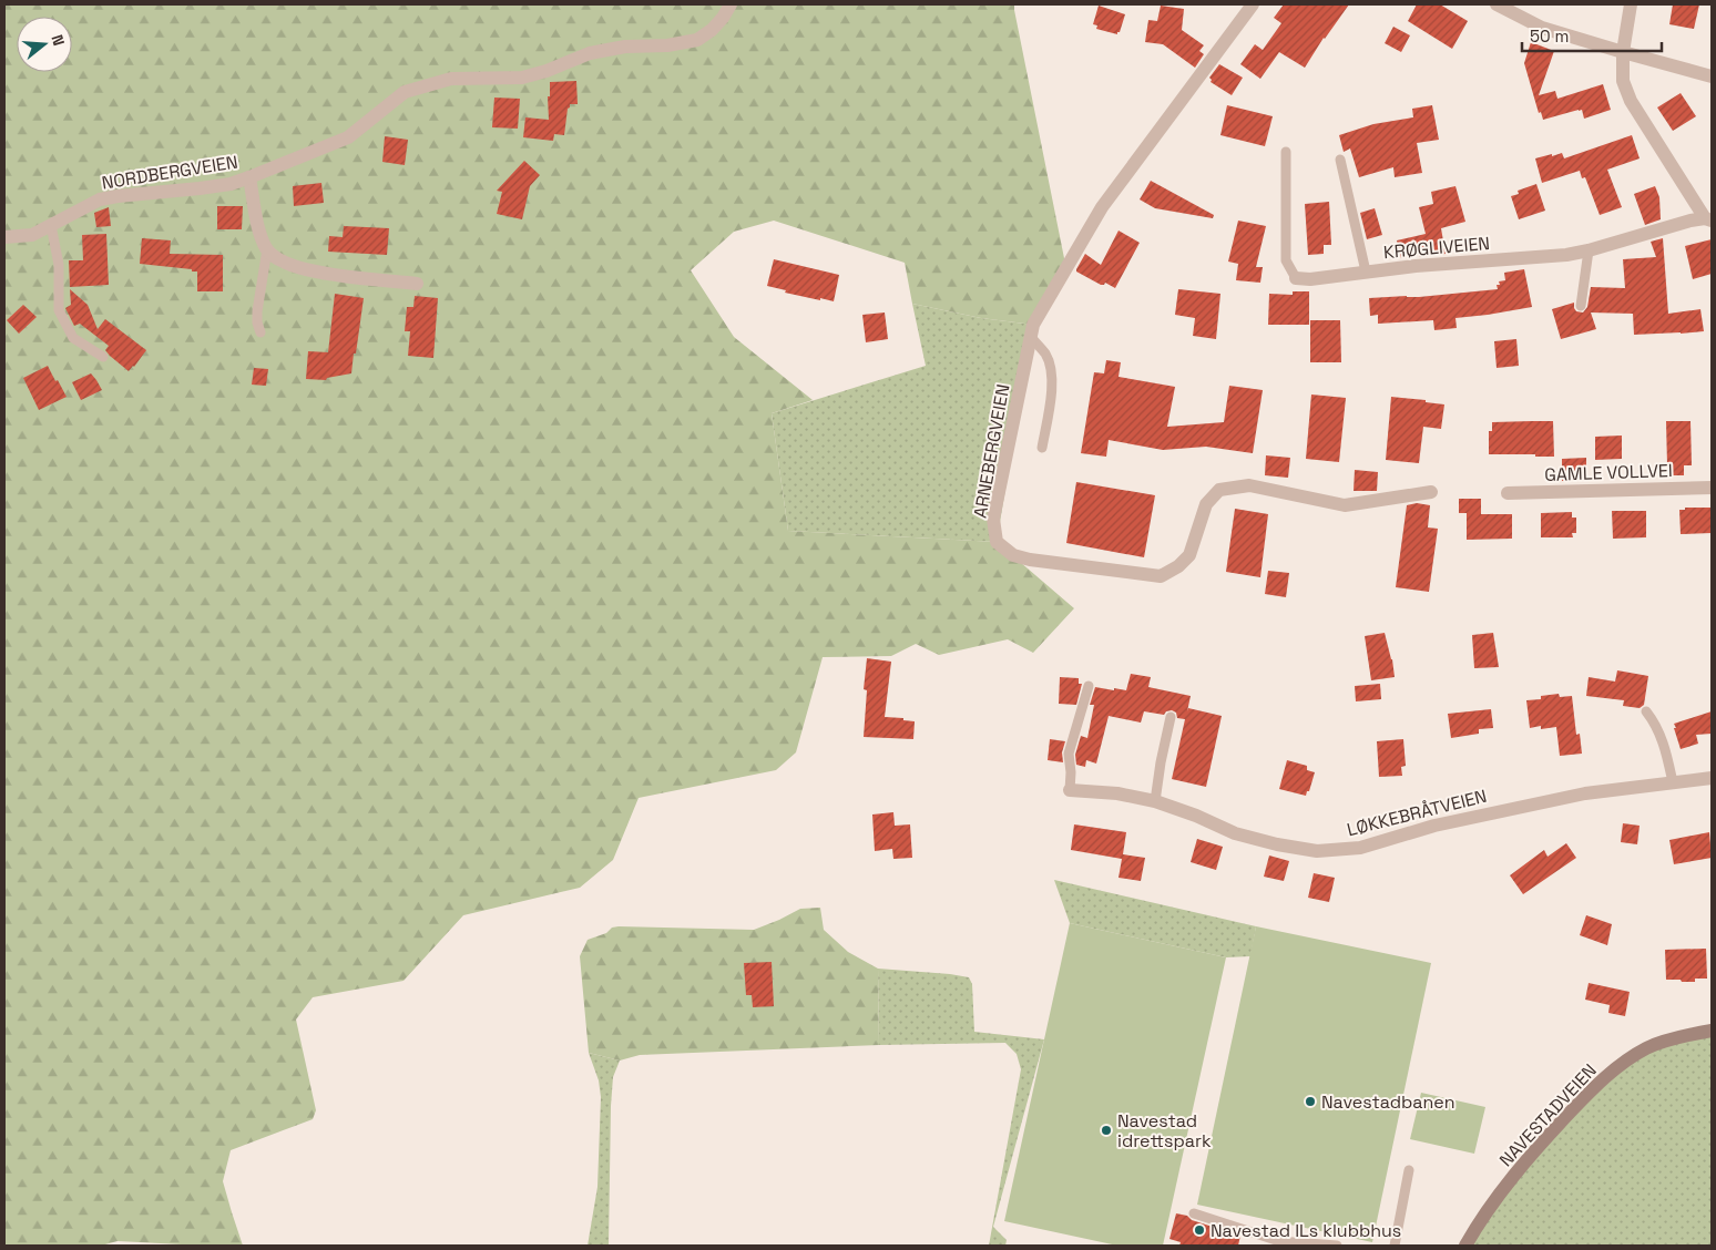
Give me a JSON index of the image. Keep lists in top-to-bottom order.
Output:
{
  "streets": {
    "street": [
      "NORDBERGVEIEN",
      "KRØGLIVEIEN",
      "ARNEBERGVEIEN",
      "GAMLE VOLLVEI",
      "LØKKEBRÅTVEIEN",
      "NAVESTADVEIEN"
    ]
  },
  "places": ["Navestadbanen", "Navestad idrettspark", "Navestad ILs klubbhus"],
  "scale_bar": "50 m",
  "north": "right"
}
